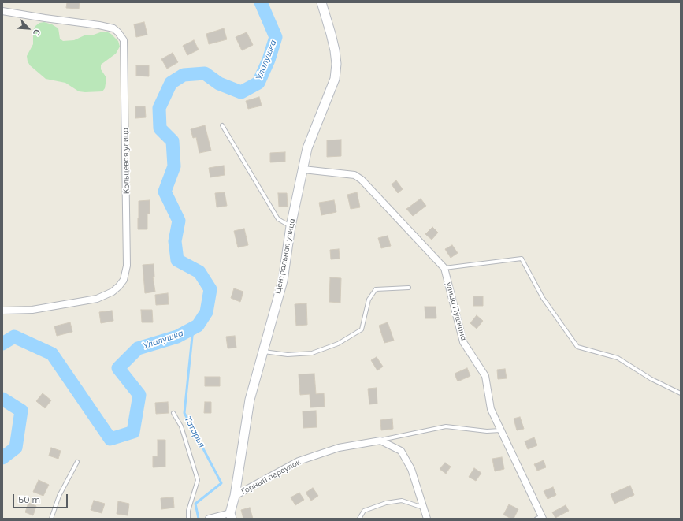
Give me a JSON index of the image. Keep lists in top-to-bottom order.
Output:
{
  "streets": {
    "street": [
      "Кольцевая улица",
      "Центральная улица",
      "улица Пушкина",
      "Горный переулок"
    ]
  },
  "crossings": [
    ["Центральная улица", "улица Пушкина"],
    ["Центральная улица", "Горный переулок"]
  ],
  "water": ["Улалушка", "Татарья"],
  "scale_bar": "50 m",
  "north": "bottom right"
}
